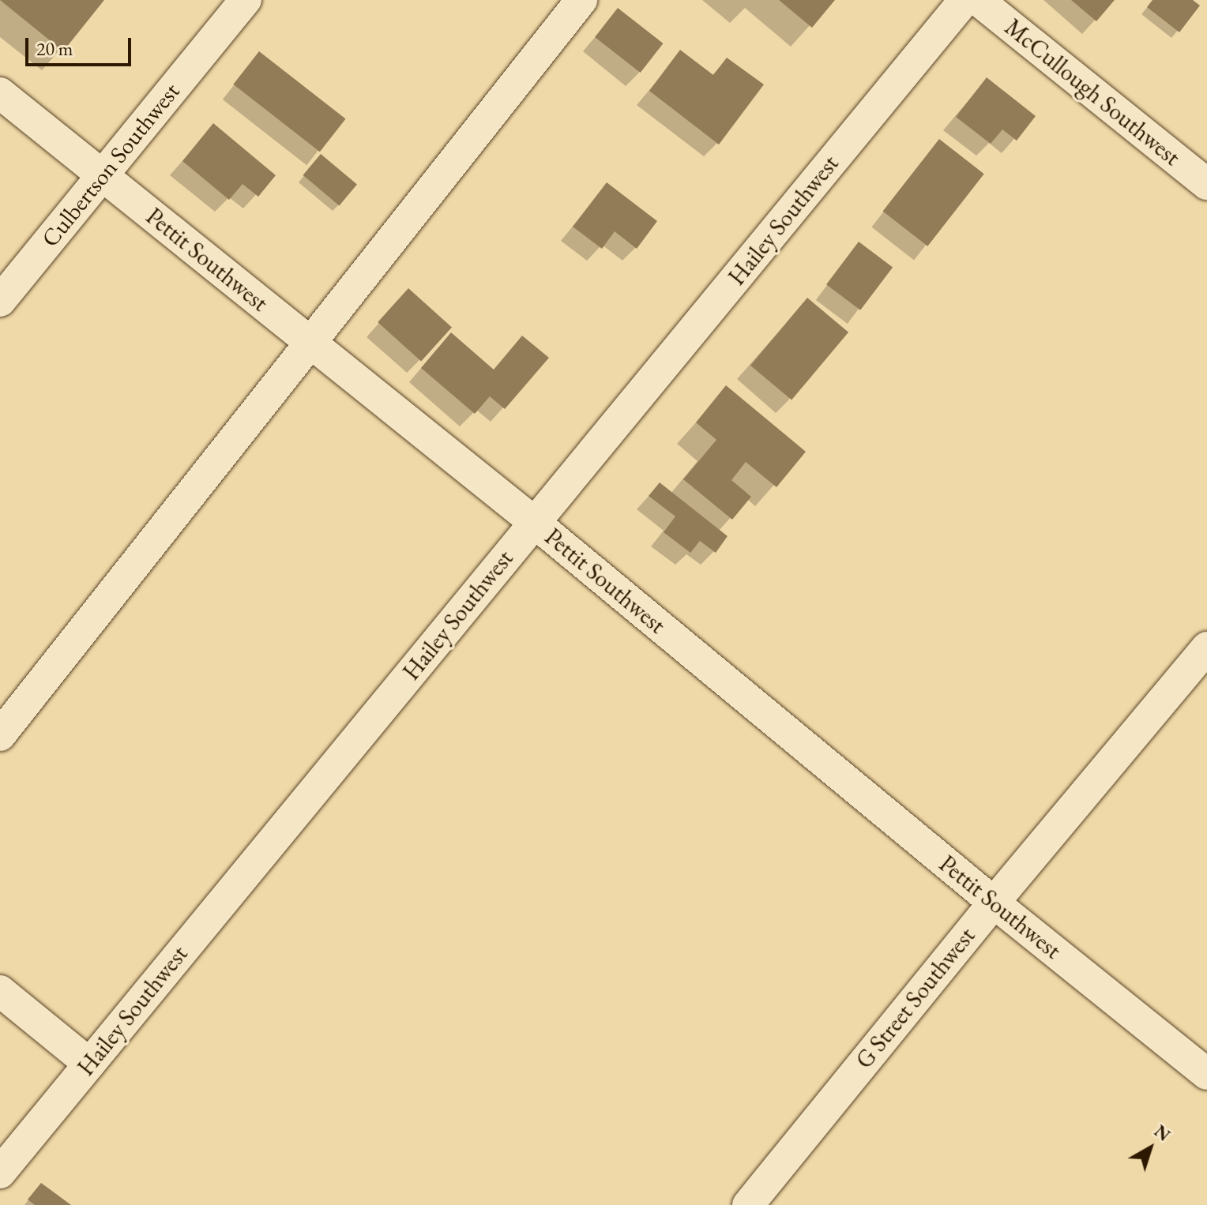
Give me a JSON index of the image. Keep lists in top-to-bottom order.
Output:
{
  "streets": {
    "street": [
      "McCullough Southwest",
      "Culbertson Southwest",
      "Hailey Southwest",
      "Pettit Southwest",
      "G Street Southwest"
    ]
  },
  "crossings": [
    ["Culbertson Southwest", "Pettit Southwest"],
    ["Hailey Southwest", "Pettit Southwest"],
    ["Pettit Southwest", "G Street Southwest"]
  ],
  "scale_bar": "20 m",
  "north": "top right"
}
